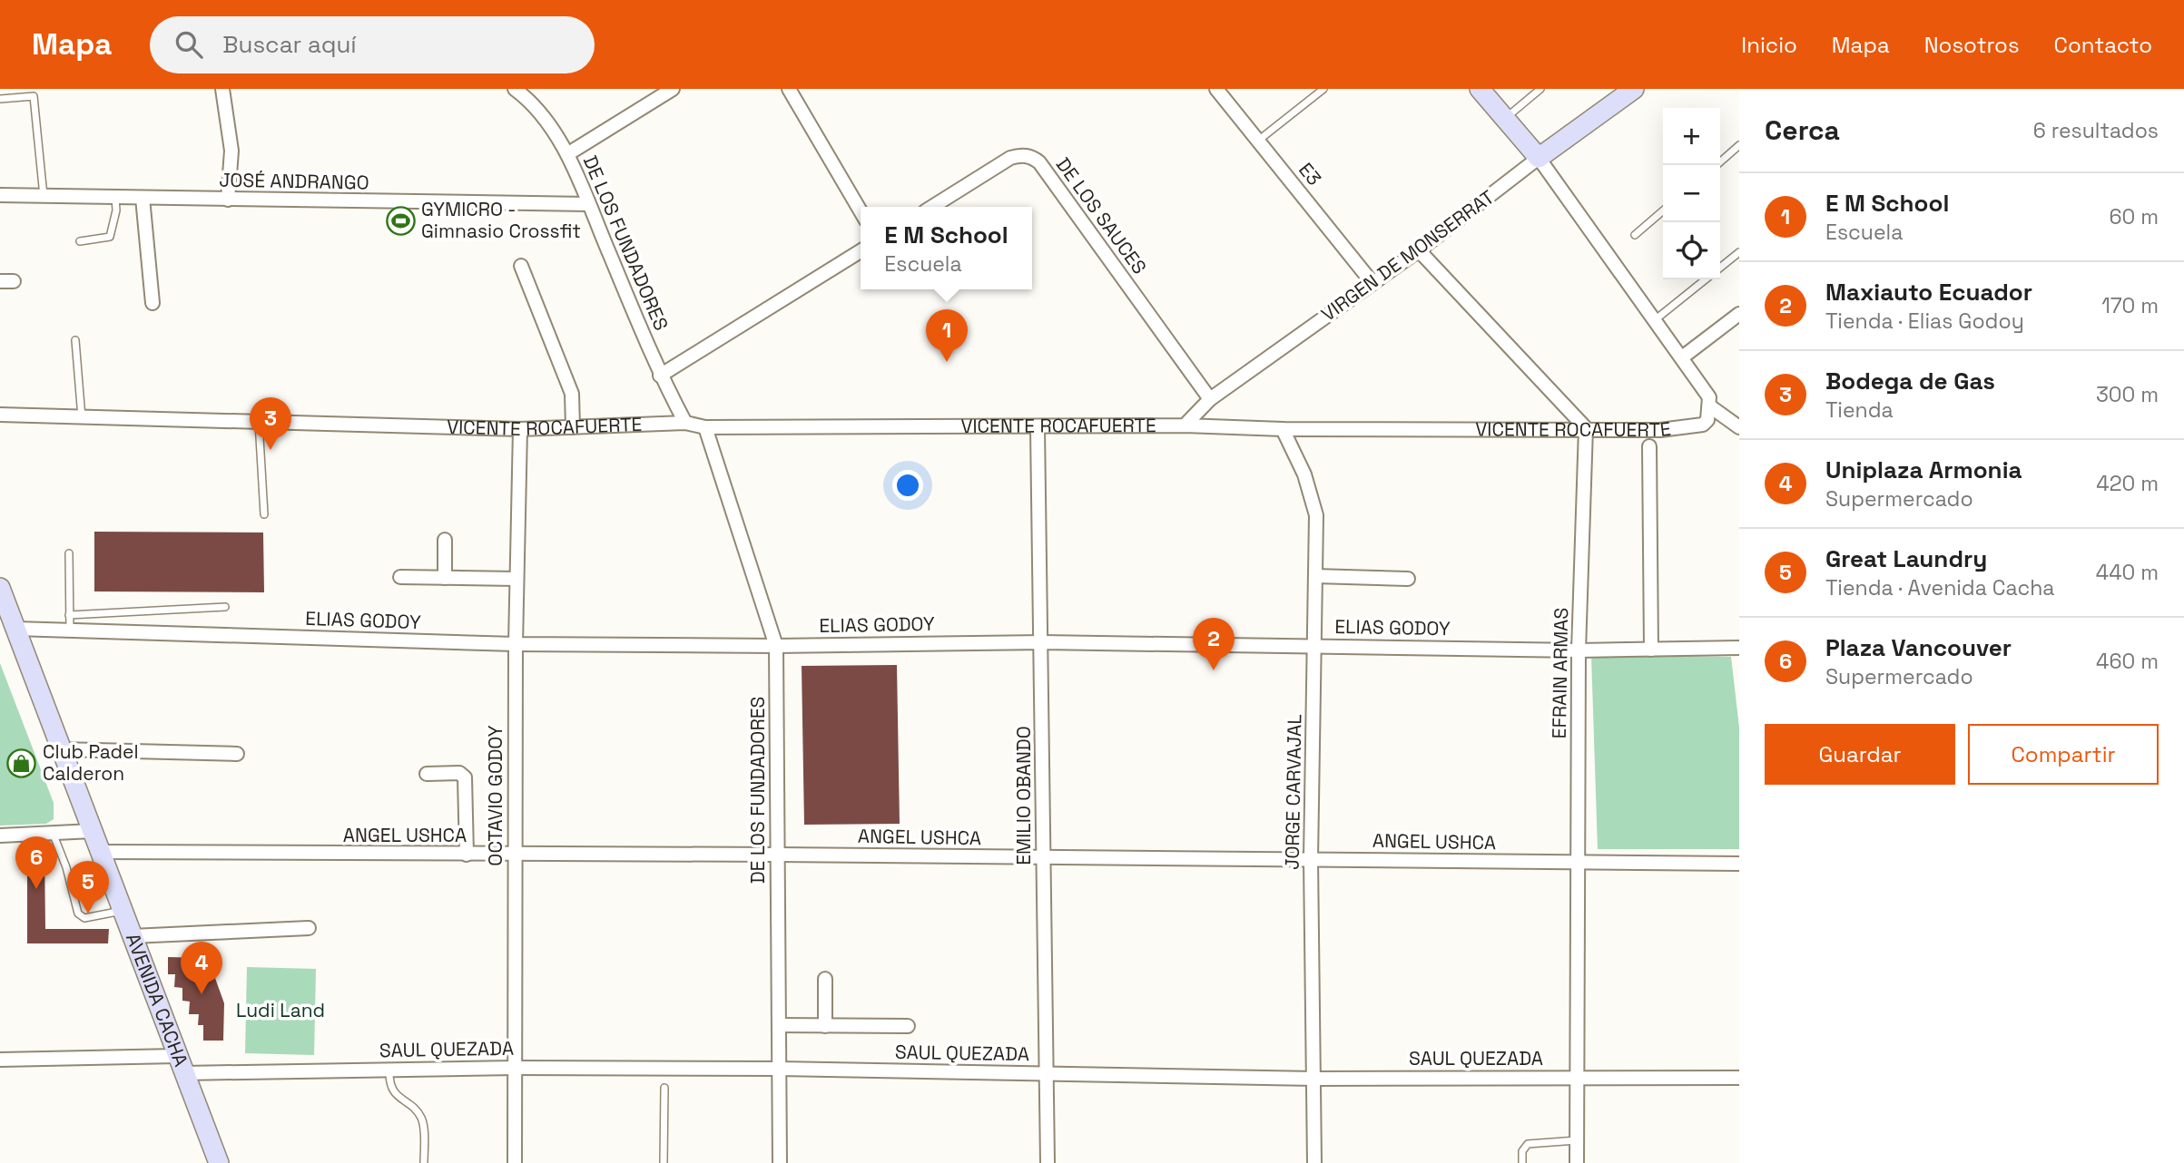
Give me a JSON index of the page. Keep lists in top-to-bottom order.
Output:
{
  "streets": {
    "street": [
      "E3",
      "JOSÉ ANDRANGO",
      "DE LOS SAUCES",
      "DE LOS FUNDADORES",
      "VIRGEN DE MONSERRAT",
      "VICENTE ROCAFUERTE",
      "ELIAS GODOY",
      "EFRAIN ARMAS",
      "JORGE CARVAJAL",
      "OCTAVIO GODOY",
      "EMILIO OBANDO",
      "ANGEL USHCA",
      "AVENIDA CACHA",
      "SAUL QUEZADA"
    ]
  },
  "crossings": [
    ["E3", "VIRGEN DE MONSERRAT"],
    ["JOSÉ ANDRANGO", "DE LOS FUNDADORES"],
    ["DE LOS SAUCES", "VIRGEN DE MONSERRAT"],
    ["DE LOS FUNDADORES", "VICENTE ROCAFUERTE"],
    ["DE LOS FUNDADORES", "ELIAS GODOY"],
    ["DE LOS FUNDADORES", "ANGEL USHCA"],
    ["DE LOS FUNDADORES", "SAUL QUEZADA"],
    ["VIRGEN DE MONSERRAT", "VICENTE ROCAFUERTE"],
    ["VICENTE ROCAFUERTE", "EFRAIN ARMAS"],
    ["VICENTE ROCAFUERTE", "JORGE CARVAJAL"],
    ["VICENTE ROCAFUERTE", "OCTAVIO GODOY"],
    ["VICENTE ROCAFUERTE", "EMILIO OBANDO"],
    ["ELIAS GODOY", "EFRAIN ARMAS"],
    ["ELIAS GODOY", "JORGE CARVAJAL"],
    ["ELIAS GODOY", "OCTAVIO GODOY"],
    ["ELIAS GODOY", "EMILIO OBANDO"],
    ["ELIAS GODOY", "AVENIDA CACHA"],
    ["EFRAIN ARMAS", "ANGEL USHCA"],
    ["EFRAIN ARMAS", "SAUL QUEZADA"],
    ["JORGE CARVAJAL", "ANGEL USHCA"],
    ["JORGE CARVAJAL", "SAUL QUEZADA"],
    ["OCTAVIO GODOY", "ANGEL USHCA"],
    ["OCTAVIO GODOY", "SAUL QUEZADA"],
    ["EMILIO OBANDO", "ANGEL USHCA"],
    ["EMILIO OBANDO", "SAUL QUEZADA"],
    ["ANGEL USHCA", "AVENIDA CACHA"],
    ["AVENIDA CACHA", "SAUL QUEZADA"]
  ],
  "parks": ["Ludi Land"],
  "places": {
    "sports": ["GYMICRO - Gimnasio Crossfit"],
    "shop": ["Club Padel Calderon"]
  },
  "page": {
    "header": "Mapa",
    "search": "Buscar aquí",
    "nav": [
      "Inicio",
      "Mapa",
      "Nosotros",
      "Contacto"
    ],
    "heading": ["Cerca", "6 resultados"],
    "map_buttons": ["+", "−"],
    "list": [
      {
        "mark": "1",
        "name": "E M School",
        "note": "Escuela",
        "value": "60 m"
      },
      {
        "mark": "2",
        "name": "Maxiauto Ecuador",
        "note": "Tienda · Elias Godoy",
        "value": "170 m"
      },
      {
        "mark": "3",
        "name": "Bodega de Gas",
        "note": "Tienda",
        "value": "300 m"
      },
      {
        "mark": "4",
        "name": "Uniplaza Armonia",
        "note": "Supermercado",
        "value": "420 m"
      },
      {
        "mark": "5",
        "name": "Great Laundry",
        "note": "Tienda · Avenida Cacha",
        "value": "440 m"
      },
      {
        "mark": "6",
        "name": "Plaza Vancouver",
        "note": "Supermercado",
        "value": "460 m"
      }
    ],
    "popup": ["E M School", "Escuela"],
    "pins": [
      "1",
      "3",
      "2",
      "6",
      "5",
      "4"
    ],
    "buttons": ["Guardar", "Compartir"]
  }
}
